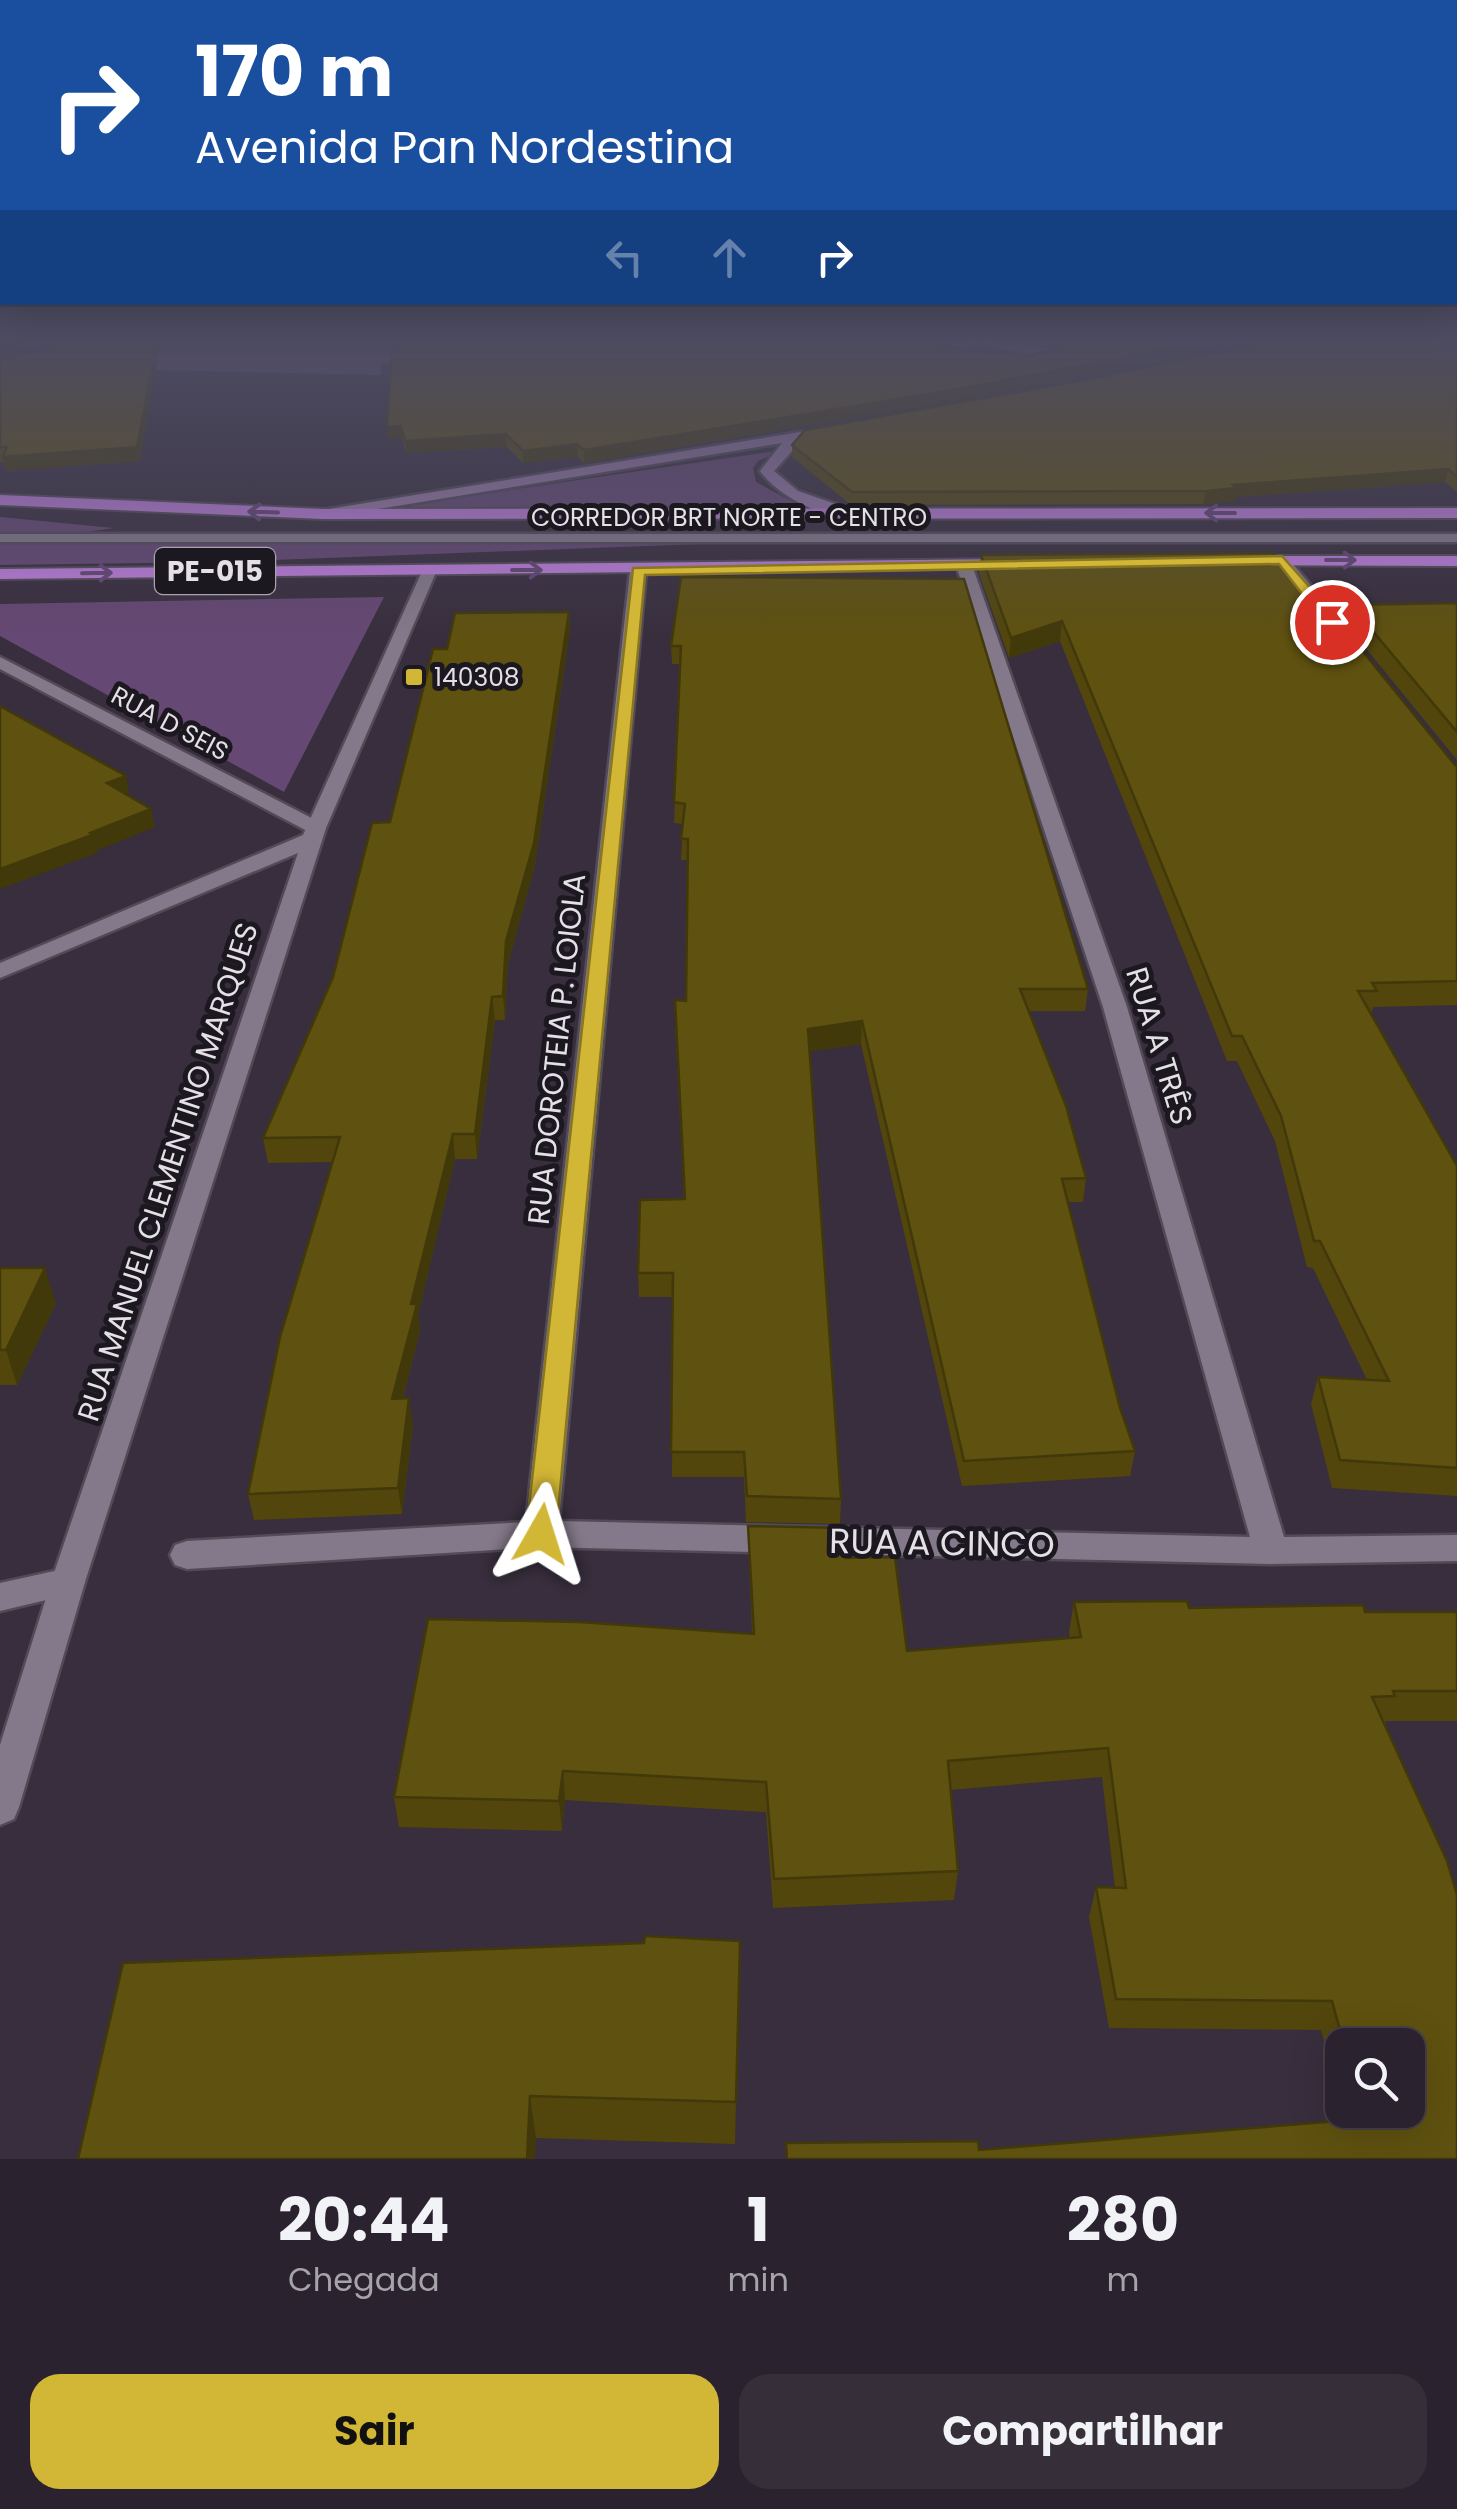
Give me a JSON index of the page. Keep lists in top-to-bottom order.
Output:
{
  "streets": {
    "highway": ["PE-015"],
    "street": [
      "CORREDOR BRT NORTE - CENTRO",
      "RUA D SEIS",
      "RUA A TRÊS",
      "RUA DOROTEIA P. LOIOLA",
      "RUA MANUEL CLEMENTINO MARQUES",
      "RUA A CINCO"
    ]
  },
  "crossings": [
    ["PE-015", "RUA A TRÊS"],
    ["PE-015", "RUA DOROTEIA P. LOIOLA"],
    ["PE-015", "RUA MANUEL CLEMENTINO MARQUES"],
    ["RUA D SEIS", "RUA MANUEL CLEMENTINO MARQUES"],
    ["RUA A TRÊS", "RUA A CINCO"],
    ["RUA DOROTEIA P. LOIOLA", "RUA A CINCO"]
  ],
  "places": {
    "transit": ["140308"]
  },
  "page": {
    "turn": ["170 m", "Avenida Pan Nordestina"],
    "eta": [
      "20:44",
      "Chegada",
      "1",
      "min",
      "280",
      "m"
    ],
    "buttons": ["Sair", "Compartilhar"]
  }
}
